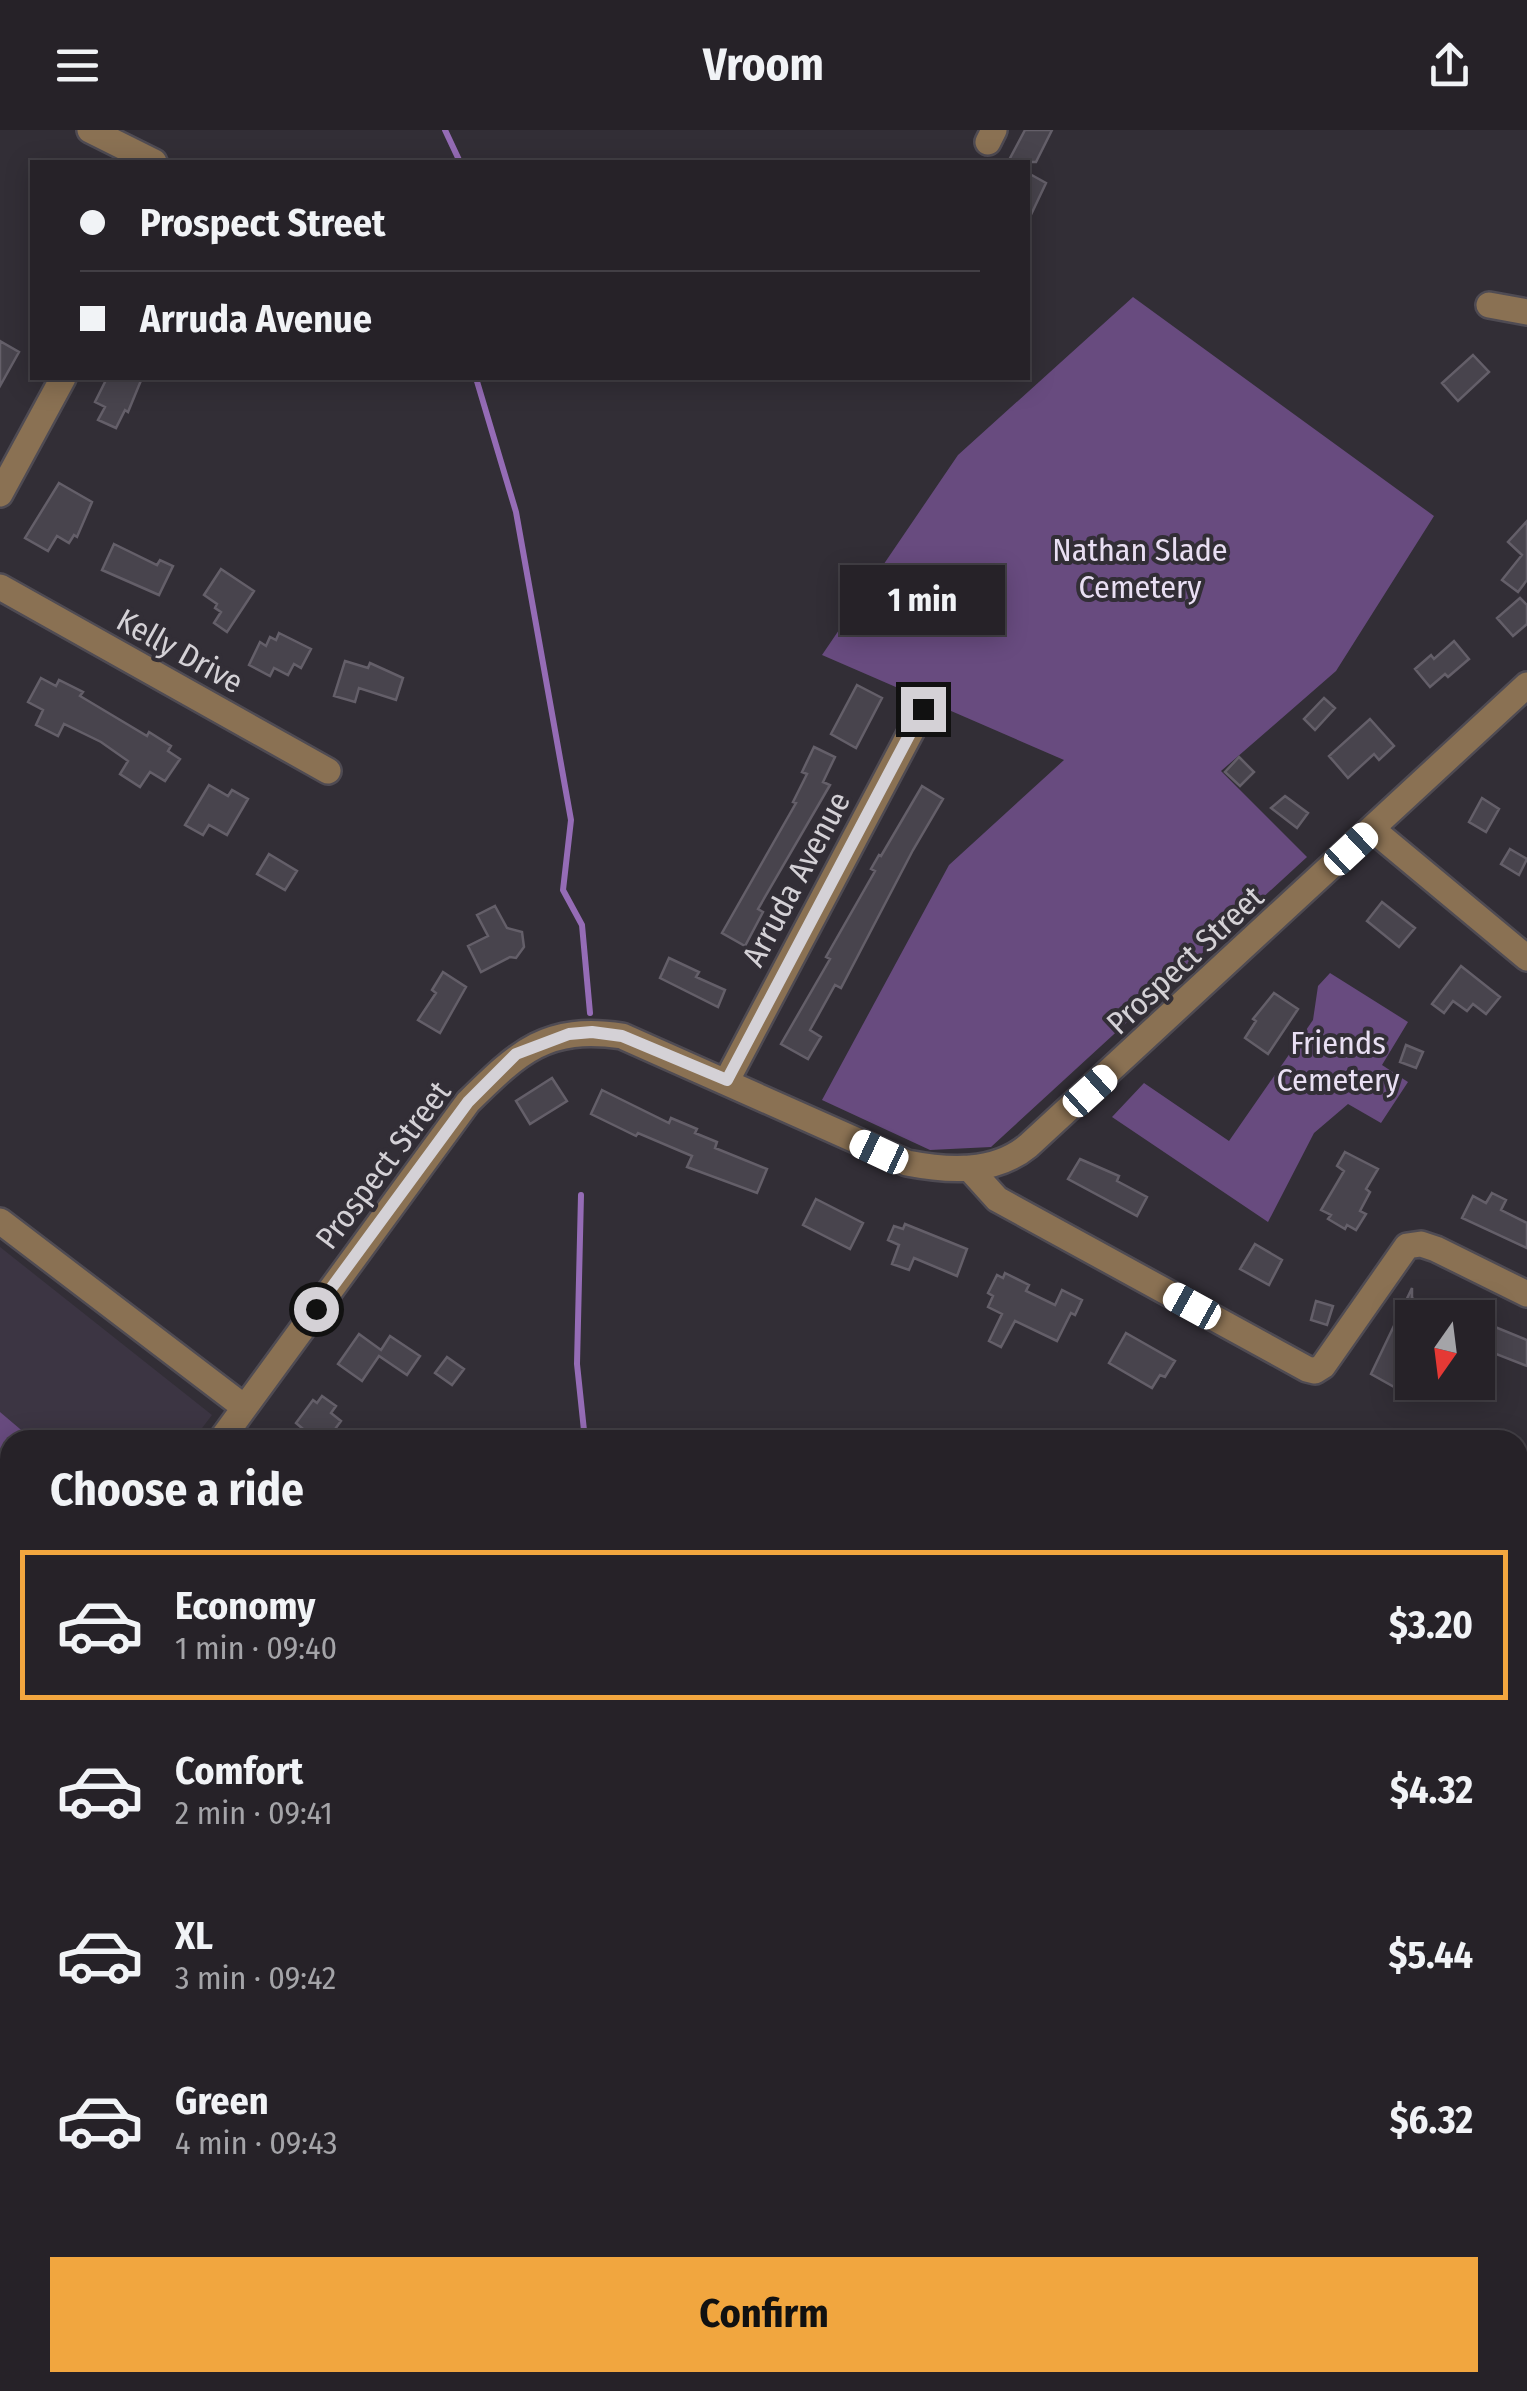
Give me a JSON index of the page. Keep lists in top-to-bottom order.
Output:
{
  "streets": {
    "street": ["Kelly Drive", "Arruda Avenue", "Prospect Street"]
  },
  "crossings": [
    ["Arruda Avenue", "Prospect Street"]
  ],
  "parks": ["Nathan Slade Cemetery", "Friends Cemetery"],
  "north": "bottom",
  "page": {
    "header": "Vroom",
    "banner": ["Prospect Street", "Arruda Avenue"],
    "bubble": "1 min",
    "heading": "Choose a ride",
    "list": [
      {
        "name": "Economy",
        "note": "1 min · 09:40",
        "value": "$3.20"
      },
      {
        "name": "Comfort",
        "note": "2 min · 09:41",
        "value": "$4.32"
      },
      {
        "name": "XL",
        "note": "3 min · 09:42",
        "value": "$5.44"
      },
      {
        "name": "Green",
        "note": "4 min · 09:43",
        "value": "$6.32"
      }
    ],
    "buttons": "Confirm"
  }
}
